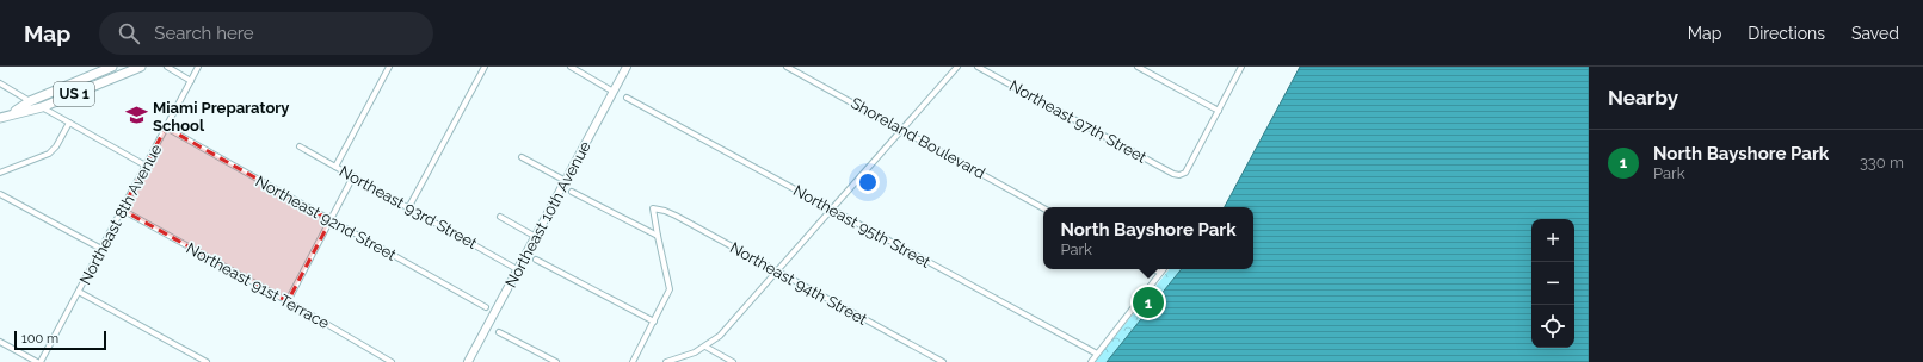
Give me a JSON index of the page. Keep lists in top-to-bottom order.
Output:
{
  "streets": {
    "main road": ["US 1"],
    "street": [
      "Northeast 97th Street",
      "Shoreland Boulevard",
      "Northeast 93rd Street",
      "Northeast 8th Avenue",
      "Northeast 10th Avenue",
      "Northeast 92nd Street",
      "Northeast 95th Street",
      "Northeast 94th Street",
      "Northeast 91st Terrace"
    ]
  },
  "crossings": [
    ["Northeast 93rd Street", "Northeast 10th Avenue"],
    ["Northeast 8th Avenue", "Northeast 92nd Street"],
    ["Northeast 8th Avenue", "Northeast 91st Terrace"]
  ],
  "places": {
    "school or university": ["Miami Preparatory School"]
  },
  "scale_bar": "100 m",
  "page": {
    "header": "Map",
    "search": "Search here",
    "nav": ["Map", "Directions", "Saved"],
    "heading": "Nearby",
    "list": [
      {
        "mark": "1",
        "name": "North Bayshore Park",
        "note": "Park",
        "value": "330 m"
      }
    ],
    "popup": ["North Bayshore Park", "Park"],
    "map_buttons": ["+", "−"],
    "pins": "1",
    "scale": "100 m"
  }
}
